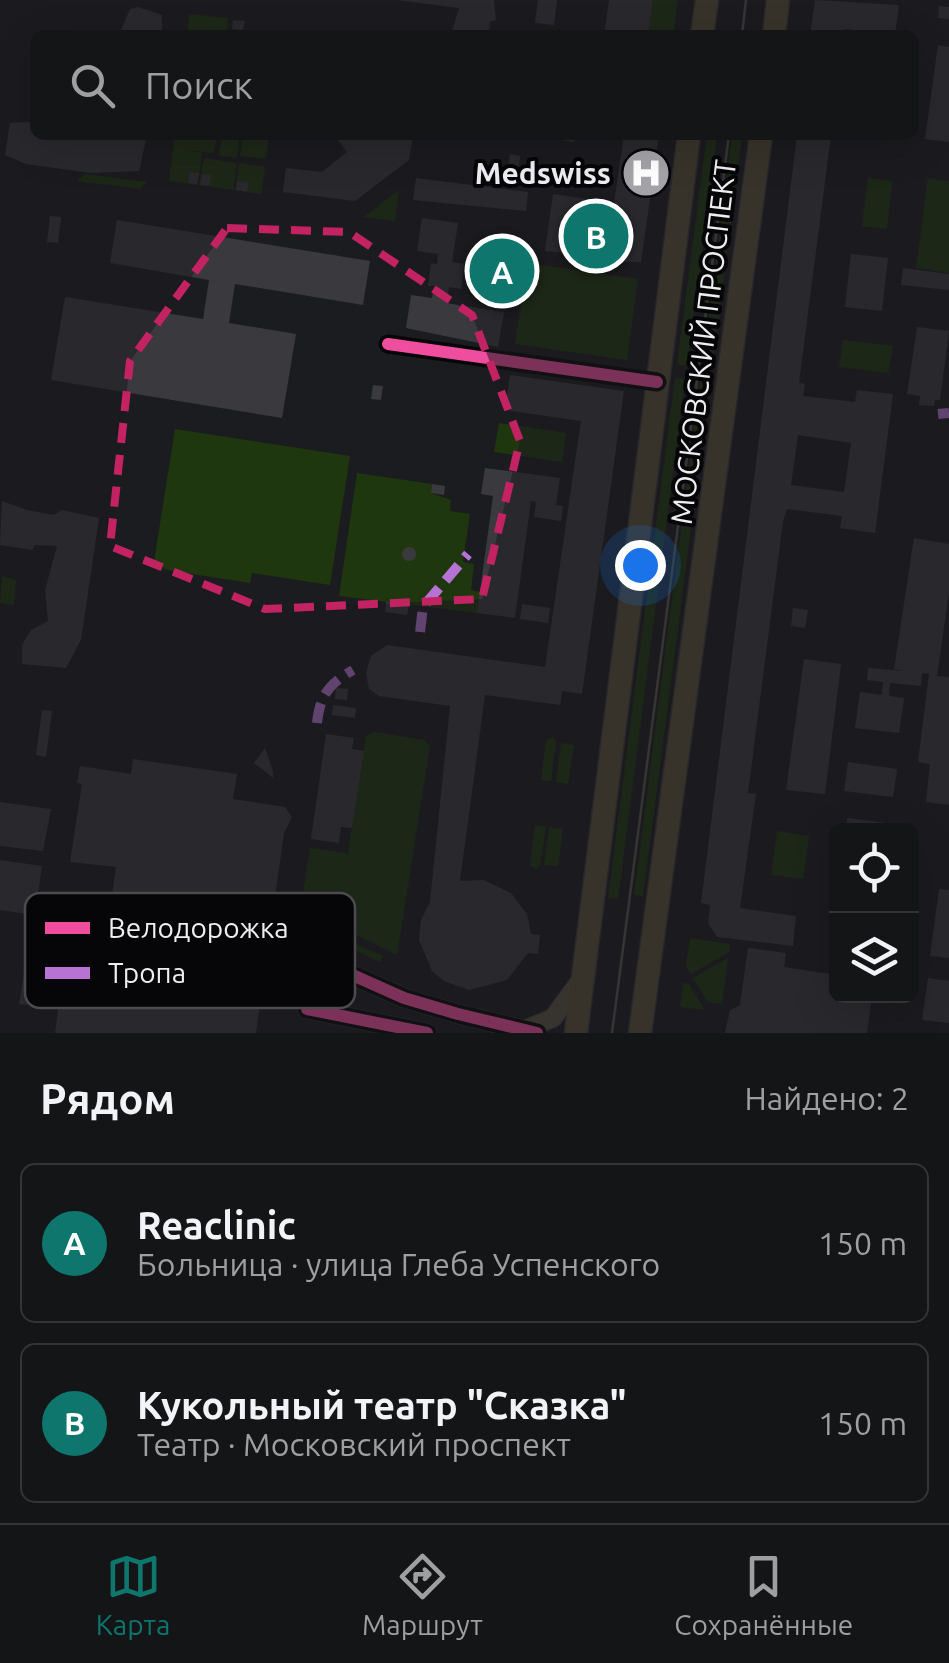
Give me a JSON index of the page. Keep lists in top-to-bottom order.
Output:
{
  "streets": {
    "main road": ["МОСКОВСКИЙ ПРОСПЕКТ"]
  },
  "places": {
    "hospital": ["Medswiss"]
  },
  "legend": ["Велодорожка", "Тропа"],
  "page": {
    "search": "Поиск",
    "pins": ["B", "A"],
    "heading": ["Рядом", "Найдено: 2"],
    "list": [
      {
        "mark": "A",
        "name": "Reaclinic",
        "note": "Больница · улица Глеба Успенского",
        "value": "150 m"
      },
      {
        "mark": "B",
        "name": "Кукольный театр \"Сказка\"",
        "note": "Театр · Московский проспект",
        "value": "150 m"
      }
    ],
    "nav": ["Карта", "Маршрут", "Сохранённые"]
  }
}
